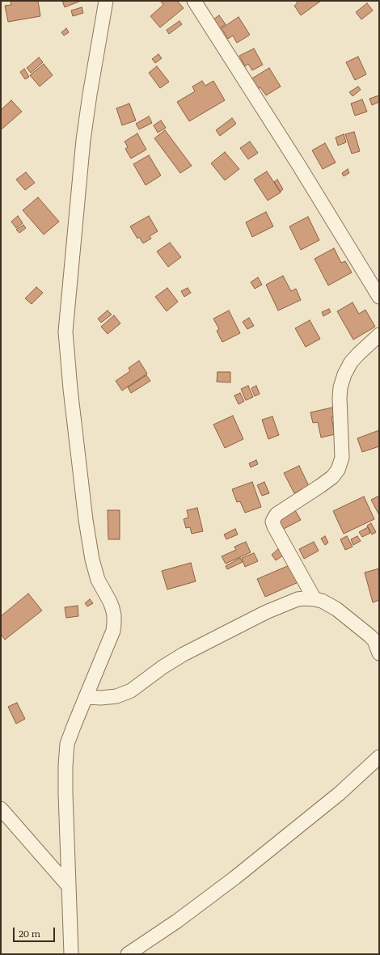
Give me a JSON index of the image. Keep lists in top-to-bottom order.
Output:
{
  "scale_bar": "20 m"
}
